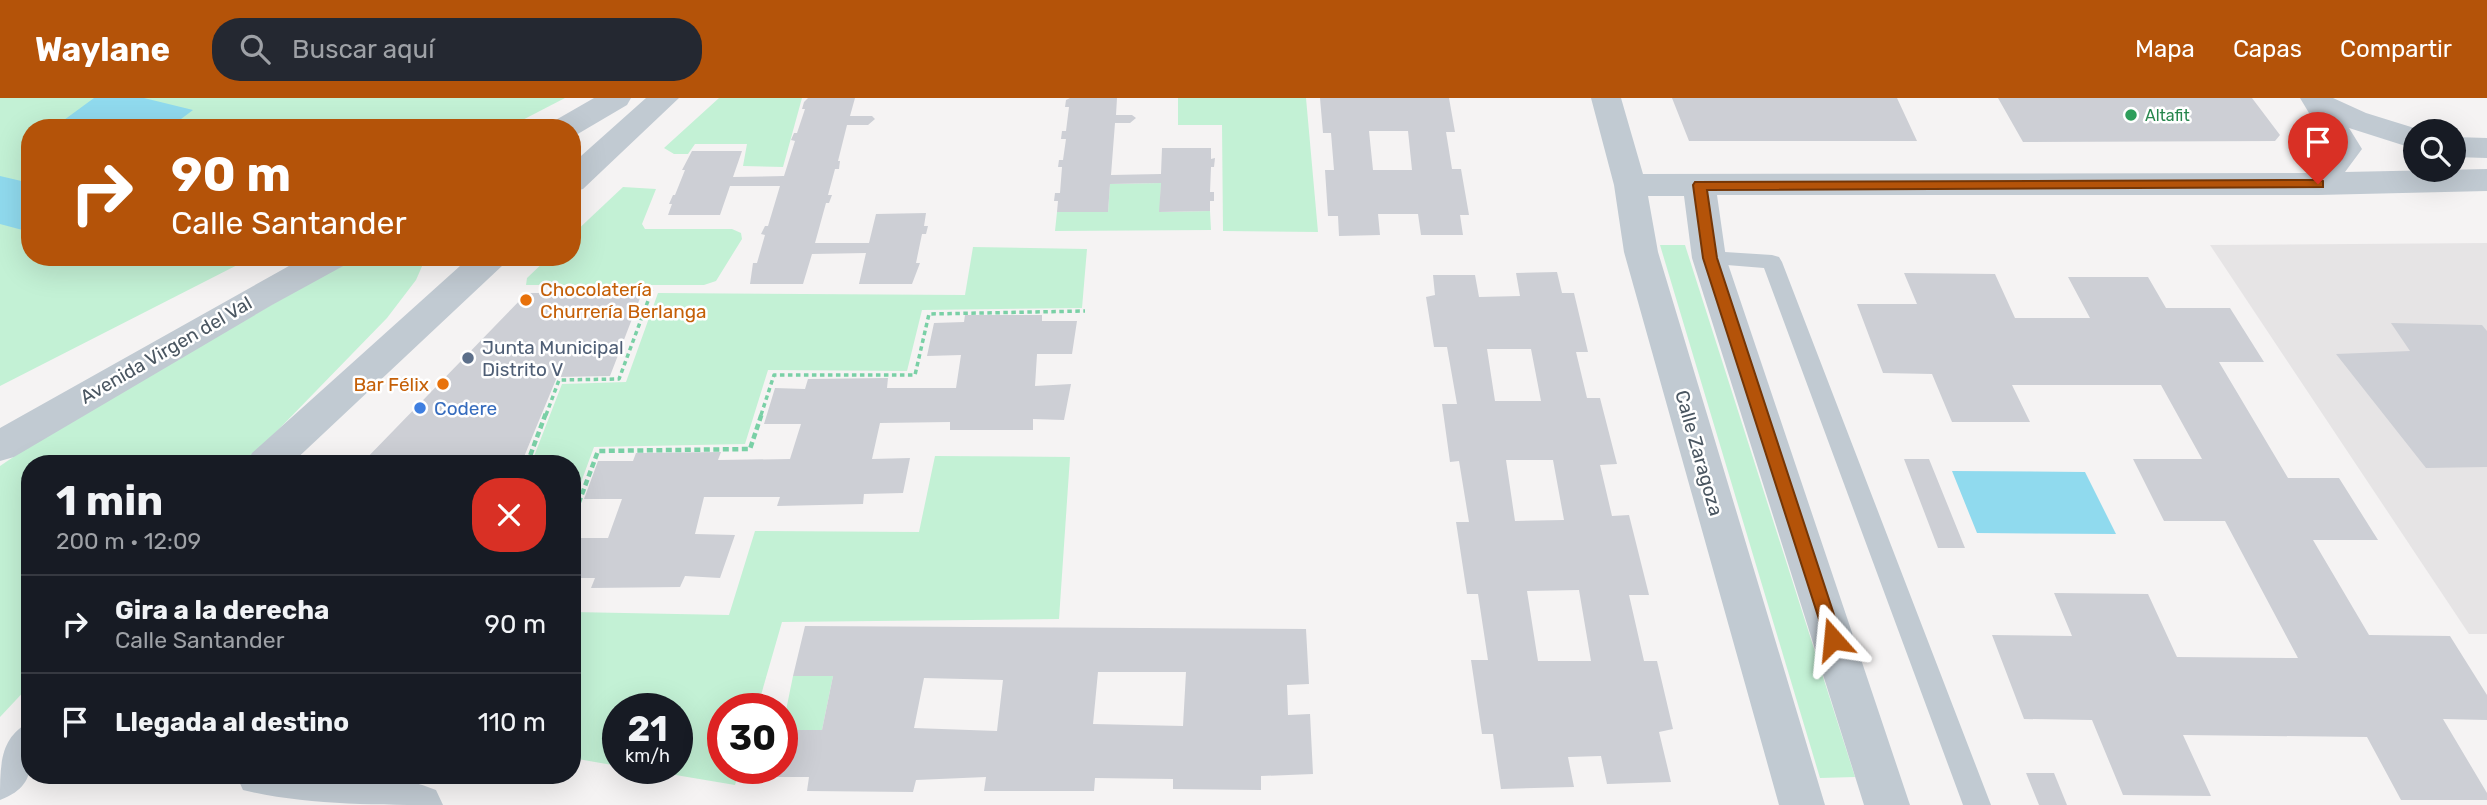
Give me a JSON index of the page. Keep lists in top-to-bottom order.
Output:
{
  "streets": {
    "street": ["Avenida Virgen del Val", "Calle Zaragoza"]
  },
  "places": [
    "Altafit",
    "Chocolatería Churrería Berlanga",
    "Junta Municipal Distrito V",
    "Bar Félix",
    "Codere"
  ],
  "page": {
    "header": "Waylane",
    "search": "Buscar aquí",
    "nav": ["Mapa", "Capas", "Compartir"],
    "turn": ["90 m", "Calle Santander"],
    "heading": ["1 min", "200 m · 12:09"],
    "list": [
      {
        "name": "Gira a la derecha",
        "note": "Calle Santander",
        "value": "90 m"
      },
      {
        "name": "Llegada al destino",
        "value": "110 m"
      }
    ],
    "speed": "21 km/h",
    "limit": "30"
  }
}
